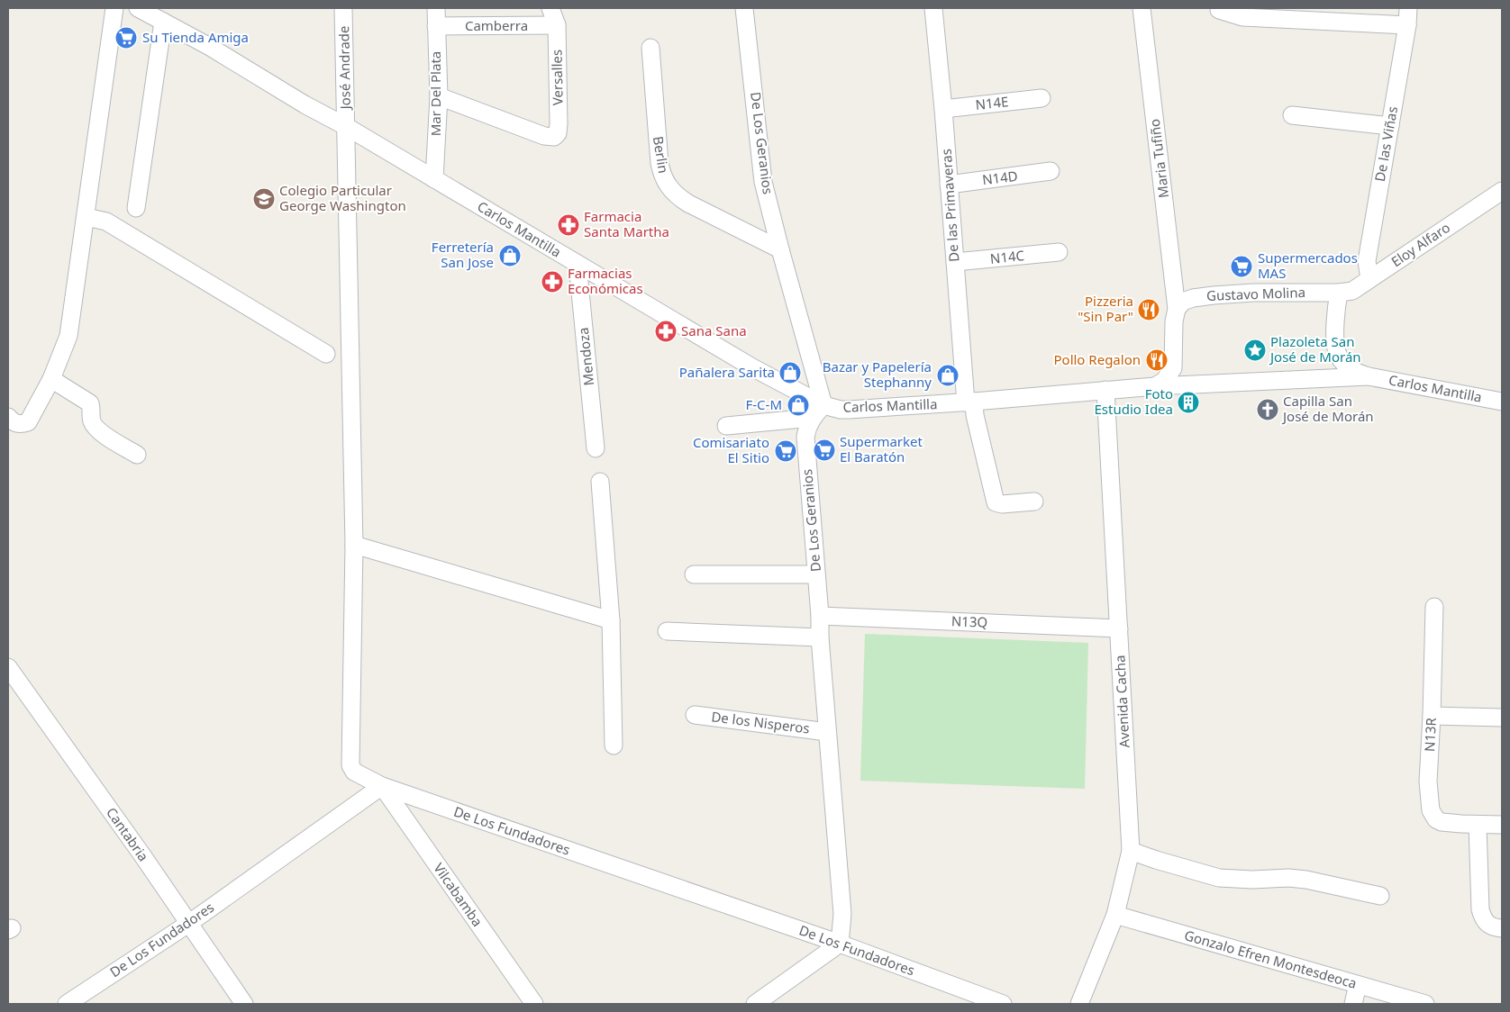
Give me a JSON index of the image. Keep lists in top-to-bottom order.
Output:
{
  "streets": {
    "street": [
      "Camberra",
      "José Andrade",
      "Versalles",
      "Mar Del Plata",
      "N14E",
      "De Los Geranios",
      "De las Viñas",
      "Berlin",
      "Maria Tufiño",
      "N14D",
      "De las Primaveras",
      "Carlos Mantilla",
      "Eloy Alfaro",
      "N14C",
      "Gustavo Molina",
      "Mendoza",
      "N13Q",
      "Avenida Cacha",
      "De los Nisperos",
      "N13R",
      "De Los Fundadores",
      "Cantabria",
      "Vilcabamba",
      "Gonzalo Efren Montesdeoca"
    ]
  },
  "crossings": [
    ["Camberra", "Versalles"],
    ["Camberra", "Mar Del Plata"],
    ["José Andrade", "Carlos Mantilla"],
    ["José Andrade", "De Los Fundadores"],
    ["José Andrade", "Vilcabamba"],
    ["Versalles", "Mar Del Plata"],
    ["Mar Del Plata", "Carlos Mantilla"],
    ["N14E", "De las Primaveras"],
    ["De Los Geranios", "Berlin"],
    ["De Los Geranios", "Carlos Mantilla"],
    ["De Los Geranios", "N13Q"],
    ["De Los Geranios", "De los Nisperos"],
    ["De Los Geranios", "De Los Fundadores"],
    ["De las Viñas", "Eloy Alfaro"],
    ["Maria Tufiño", "Carlos Mantilla"],
    ["Maria Tufiño", "Gustavo Molina"],
    ["N14D", "De las Primaveras"],
    ["De las Primaveras", "Carlos Mantilla"],
    ["De las Primaveras", "N14C"],
    ["Carlos Mantilla", "Mendoza"],
    ["Carlos Mantilla", "Avenida Cacha"],
    ["Eloy Alfaro", "Gustavo Molina"],
    ["N13Q", "Avenida Cacha"],
    ["Avenida Cacha", "Gonzalo Efren Montesdeoca"],
    ["De Los Fundadores", "Cantabria"],
    ["De Los Fundadores", "Vilcabamba"]
  ],
  "places": {
    "supermarket": [
      "Su Tienda Amiga",
      "Supermercados MAS",
      "Supermarket El Baratón",
      "Comisariato El Sitio"
    ],
    "school or university": ["Colegio Particular George Washington"],
    "pharmacy": ["Farmacia Santa Martha", "Farmacias Económicas", "Sana Sana"],
    "shop": [
      "Ferretería San Jose",
      "Pañalera Sarita",
      "Bazar y Papelería Stephanny",
      "F-C-M"
    ],
    "restaurant": ["Pizzeria \"Sin Par\"", "Pollo Regalon"],
    "place": ["Plazoleta San José de Morán"],
    "building": ["Foto Estudio Idea"],
    "church": ["Capilla San José de Morán"]
  }
}
